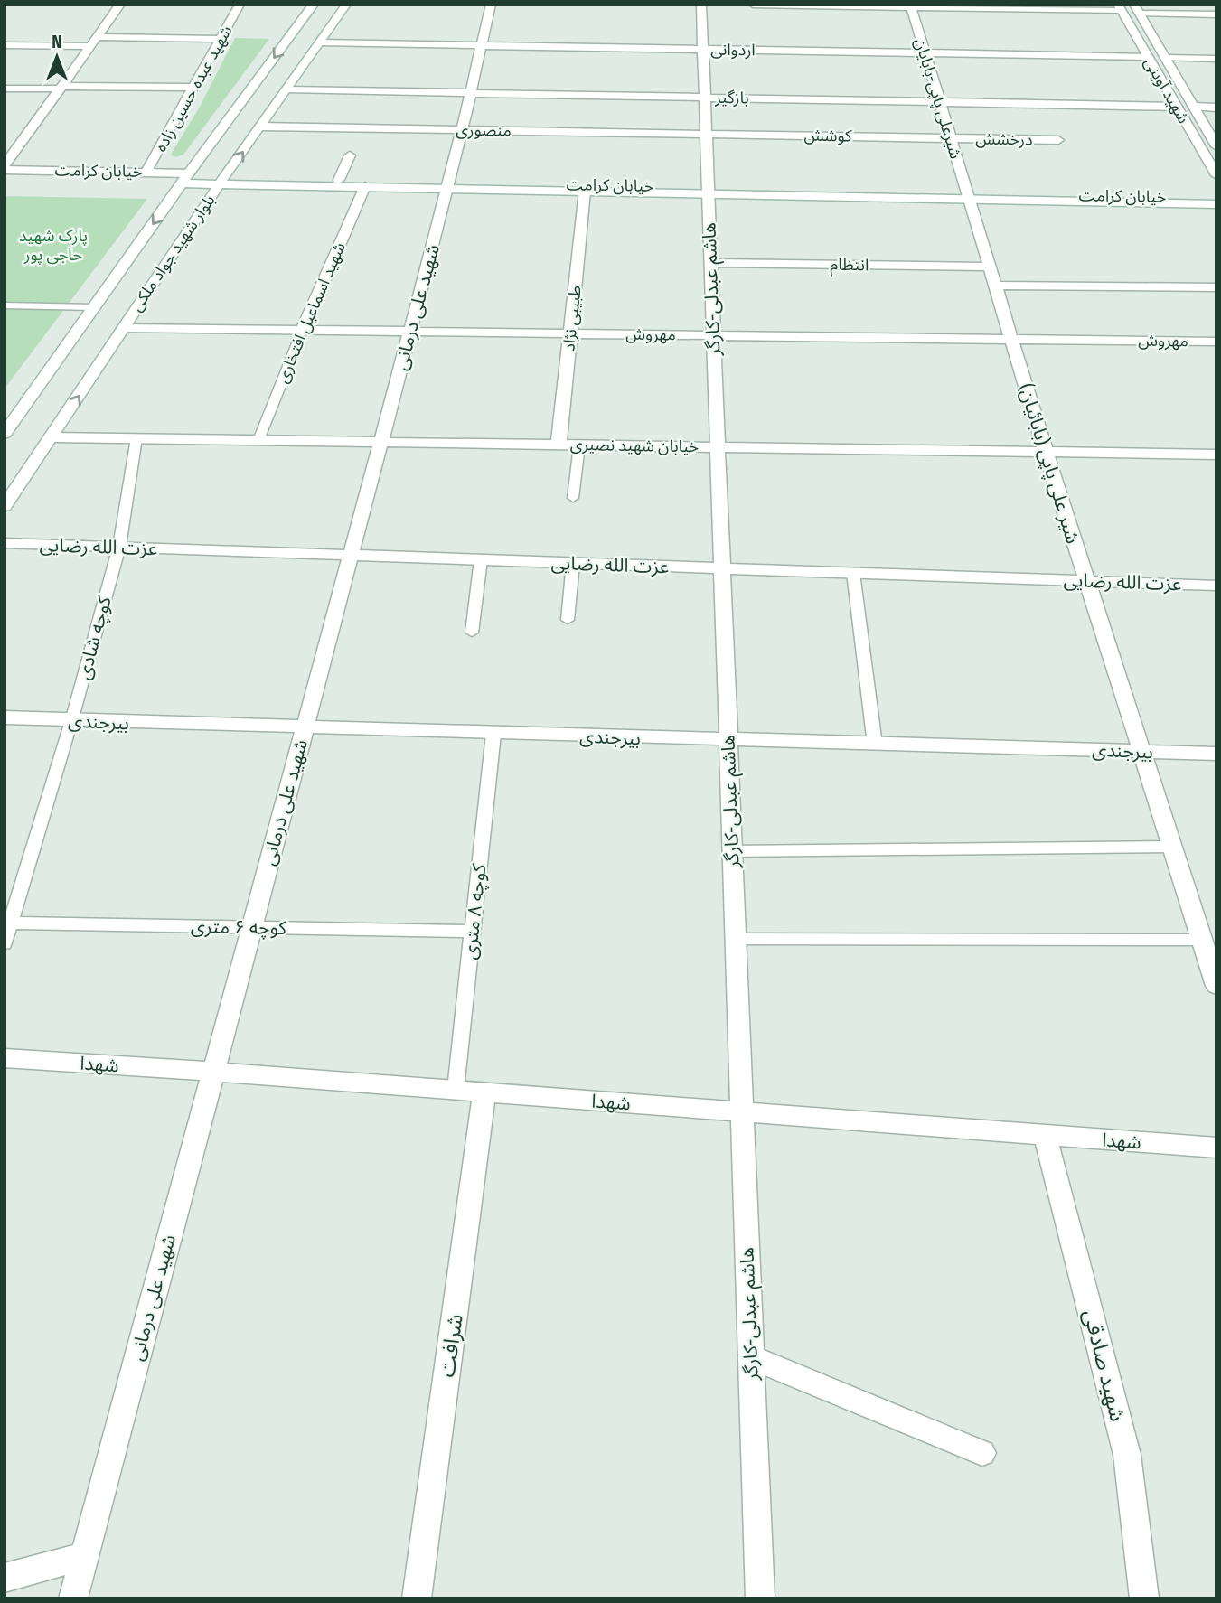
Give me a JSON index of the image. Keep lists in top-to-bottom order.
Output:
{
  "streets": {
    "street": [
      "اردوانی",
      "شهید عبده حسین زاده",
      "شهید آوینی",
      "بازگیر",
      "شیرعلی پاپی-بابایان",
      "منصوری",
      "کوشش",
      "درخشش",
      "خیابان کرامت",
      "بلوار شهید جواد ملکی",
      "انتظام",
      "هاشم عبدلی-کارگر",
      "شهید علی درمانی",
      "شهید اسماعیل افتخاری",
      "طبیبی نژاد",
      "مهروش",
      "خیابان شهید نصیری",
      "شیر علی پاپی (بابائیان)",
      "عزت الله رضایی",
      "بیرجندی",
      "شهدا",
      "شرافت",
      "شهید صادقی"
    ],
    "lane": ["کوچه شادی", "کوچه ۸ متری", "کوچه ۶ متری"]
  },
  "crossings": [
    ["اردوانی", "شهید آوینی"],
    ["اردوانی", "شیرعلی پاپی-بابایان"],
    ["اردوانی", "بلوار شهید جواد ملکی"],
    ["اردوانی", "هاشم عبدلی-کارگر"],
    ["اردوانی", "شهید علی درمانی"],
    ["شهید عبده حسین زاده", "خیابان کرامت"],
    ["شهید آوینی", "بازگیر"],
    ["بازگیر", "شیرعلی پاپی-بابایان"],
    ["بازگیر", "بلوار شهید جواد ملکی"],
    ["بازگیر", "هاشم عبدلی-کارگر"],
    ["بازگیر", "شهید علی درمانی"],
    ["شیرعلی پاپی-بابایان", "کوشش"],
    ["شیرعلی پاپی-بابایان", "درخشش"],
    ["شیرعلی پاپی-بابایان", "خیابان کرامت"],
    ["شیرعلی پاپی-بابایان", "شیر علی پاپی (بابائیان)"],
    ["منصوری", "کوشش"],
    ["منصوری", "بلوار شهید جواد ملکی"],
    ["منصوری", "هاشم عبدلی-کارگر"],
    ["منصوری", "شهید علی درمانی"],
    ["کوشش", "درخشش"],
    ["کوشش", "هاشم عبدلی-کارگر"],
    ["خیابان کرامت", "بلوار شهید جواد ملکی"],
    ["خیابان کرامت", "هاشم عبدلی-کارگر"],
    ["خیابان کرامت", "شهید علی درمانی"],
    ["خیابان کرامت", "شهید اسماعیل افتخاری"],
    ["خیابان کرامت", "طبیبی نژاد"],
    ["خیابان کرامت", "شیر علی پاپی (بابائیان)"],
    ["بلوار شهید جواد ملکی", "مهروش"],
    ["بلوار شهید جواد ملکی", "خیابان شهید نصیری"],
    ["انتظام", "هاشم عبدلی-کارگر"],
    ["انتظام", "شیر علی پاپی (بابائیان)"],
    ["هاشم عبدلی-کارگر", "مهروش"],
    ["هاشم عبدلی-کارگر", "خیابان شهید نصیری"],
    ["هاشم عبدلی-کارگر", "عزت الله رضایی"],
    ["هاشم عبدلی-کارگر", "بیرجندی"],
    ["هاشم عبدلی-کارگر", "شهدا"],
    ["شهید علی درمانی", "مهروش"],
    ["شهید علی درمانی", "خیابان شهید نصیری"],
    ["شهید علی درمانی", "عزت الله رضایی"],
    ["شهید علی درمانی", "بیرجندی"],
    ["شهید علی درمانی", "کوچه ۶ متری"],
    ["شهید علی درمانی", "شهدا"],
    ["شهید اسماعیل افتخاری", "مهروش"],
    ["شهید اسماعیل افتخاری", "خیابان شهید نصیری"],
    ["طبیبی نژاد", "مهروش"],
    ["طبیبی نژاد", "خیابان شهید نصیری"],
    ["مهروش", "شیر علی پاپی (بابائیان)"],
    ["خیابان شهید نصیری", "شیر علی پاپی (بابائیان)"],
    ["خیابان شهید نصیری", "کوچه شادی"],
    ["شیر علی پاپی (بابائیان)", "عزت الله رضایی"],
    ["شیر علی پاپی (بابائیان)", "بیرجندی"],
    ["عزت الله رضایی", "کوچه شادی"],
    ["کوچه شادی", "بیرجندی"],
    ["کوچه شادی", "کوچه ۶ متری"],
    ["بیرجندی", "کوچه ۸ متری"],
    ["کوچه ۸ متری", "کوچه ۶ متری"],
    ["کوچه ۸ متری", "شهدا"],
    ["شهدا", "شرافت"],
    ["شهدا", "شهید صادقی"]
  ],
  "parks": ["پارک شهید حاجی پور"],
  "north": "top"
}
